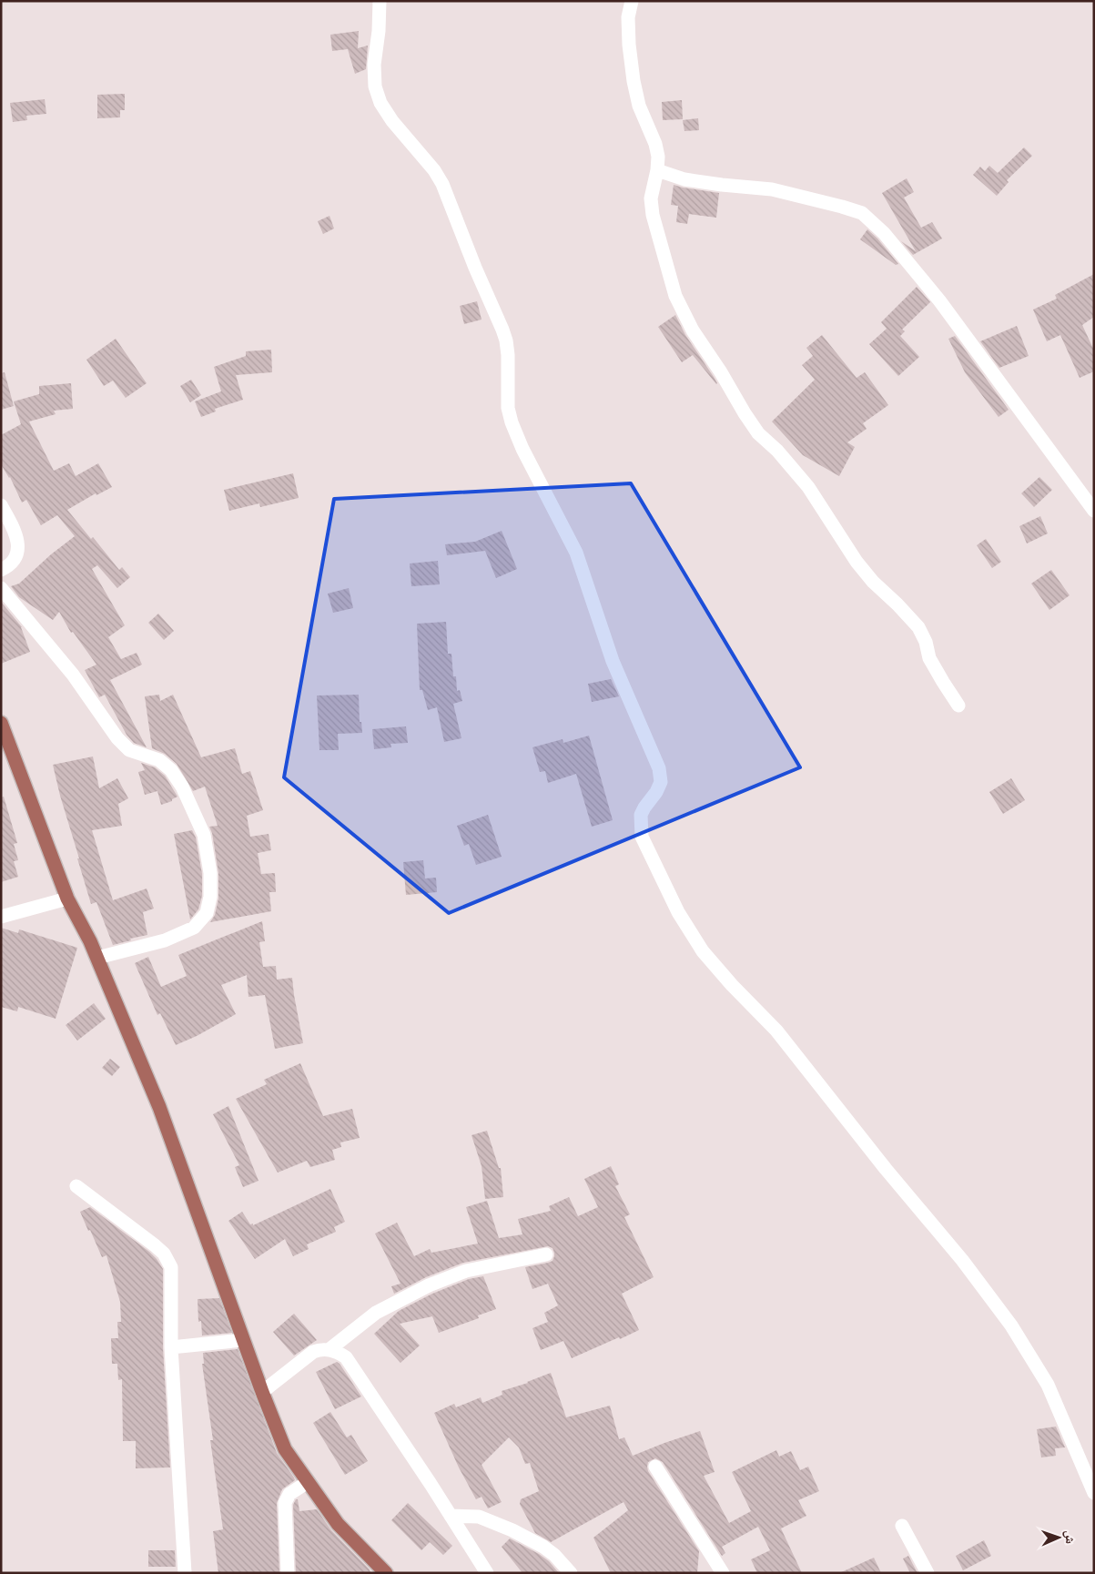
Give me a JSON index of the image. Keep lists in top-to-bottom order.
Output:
{
  "north": "right"
}
